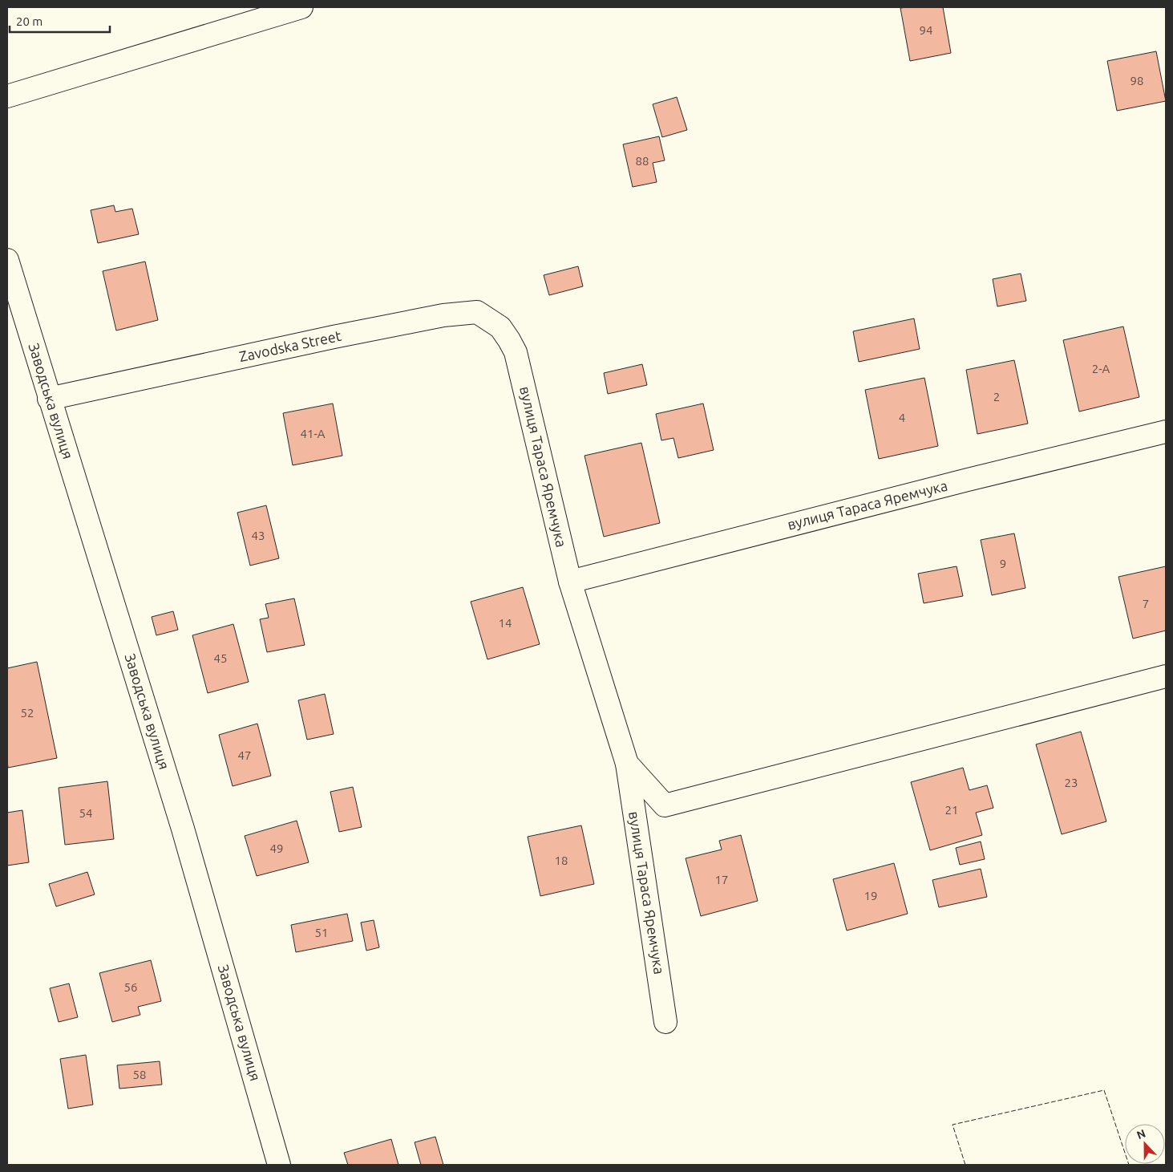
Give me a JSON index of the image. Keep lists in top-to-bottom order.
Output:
{
  "streets": {
    "street": ["Zavodska Street", "Заводська вулиця", "вулиця Тараса Яремчука"]
  },
  "crossings": [
    ["Zavodska Street", "Заводська вулиця"],
    ["Zavodska Street", "вулиця Тараса Яремчука"]
  ],
  "house_numbers": [
    "94",
    "98",
    "88",
    "2-А",
    "2",
    "4",
    "41-А",
    "43",
    "9",
    "7",
    "14",
    "45",
    "52",
    "47",
    "23",
    "21",
    "54",
    "49",
    "18",
    "17",
    "19",
    "51",
    "56",
    "58"
  ],
  "scale_bar": "20 m",
  "north": "top"
}
